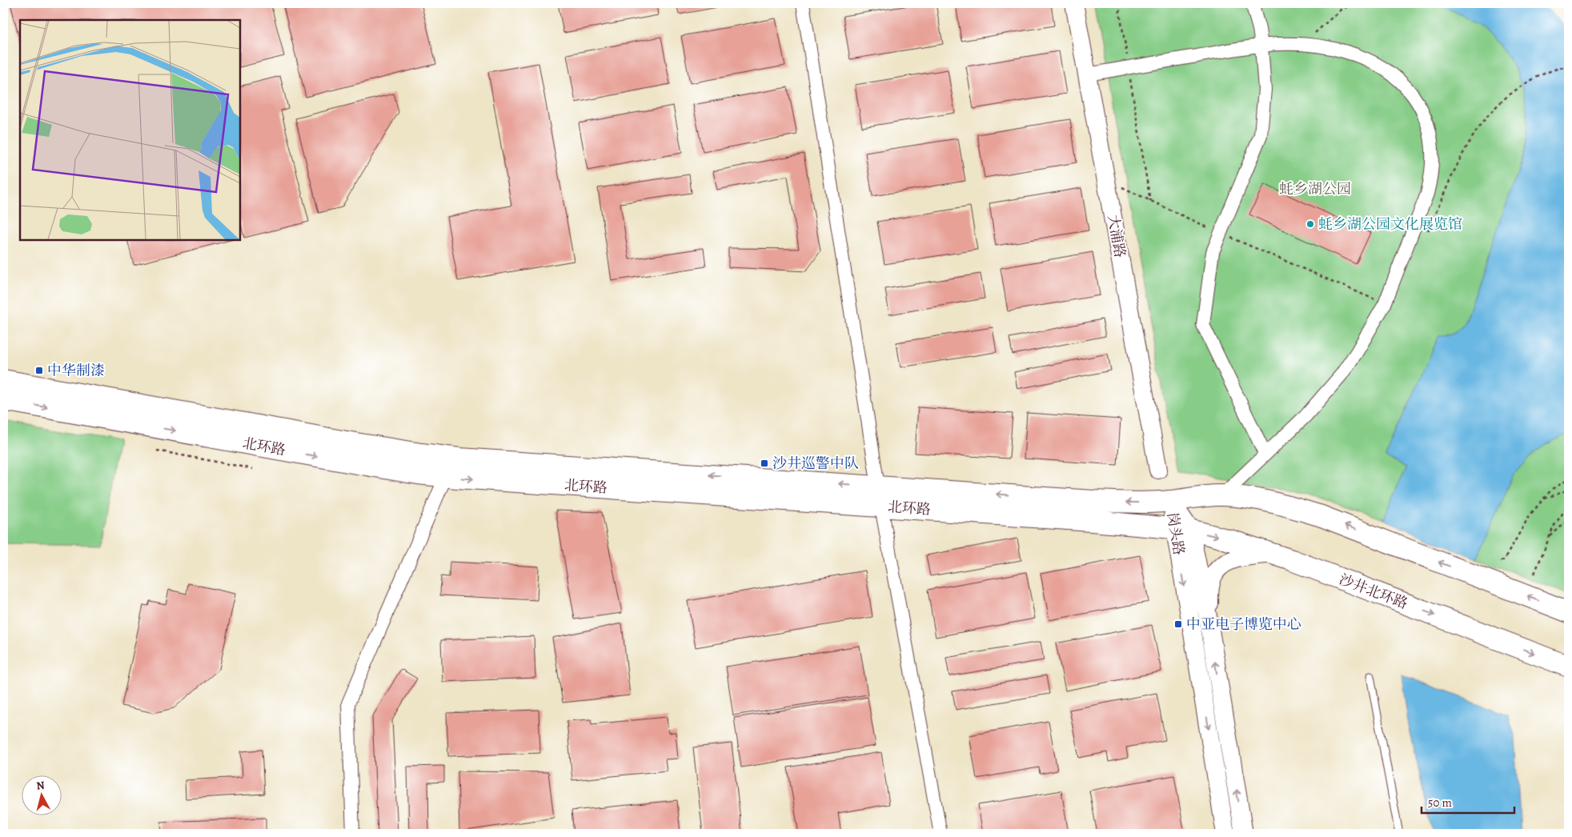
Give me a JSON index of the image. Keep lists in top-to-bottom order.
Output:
{
  "streets": {
    "main road": ["北环路", "沙井北环路"],
    "street": ["大浦路", "岗头路"]
  },
  "crossings": [
    ["北环路", "岗头路"],
    ["北环路", "沙井北环路"],
    ["岗头路", "沙井北环路"]
  ],
  "parks": ["蚝乡湖公园"],
  "places": {
    "other": ["蚝乡湖公园文化展览馆"],
    "transit": ["中华制漆", "沙井巡警中队", "中亚电子博览中心"]
  },
  "scale_bar": "50 m",
  "north": "top"
}
